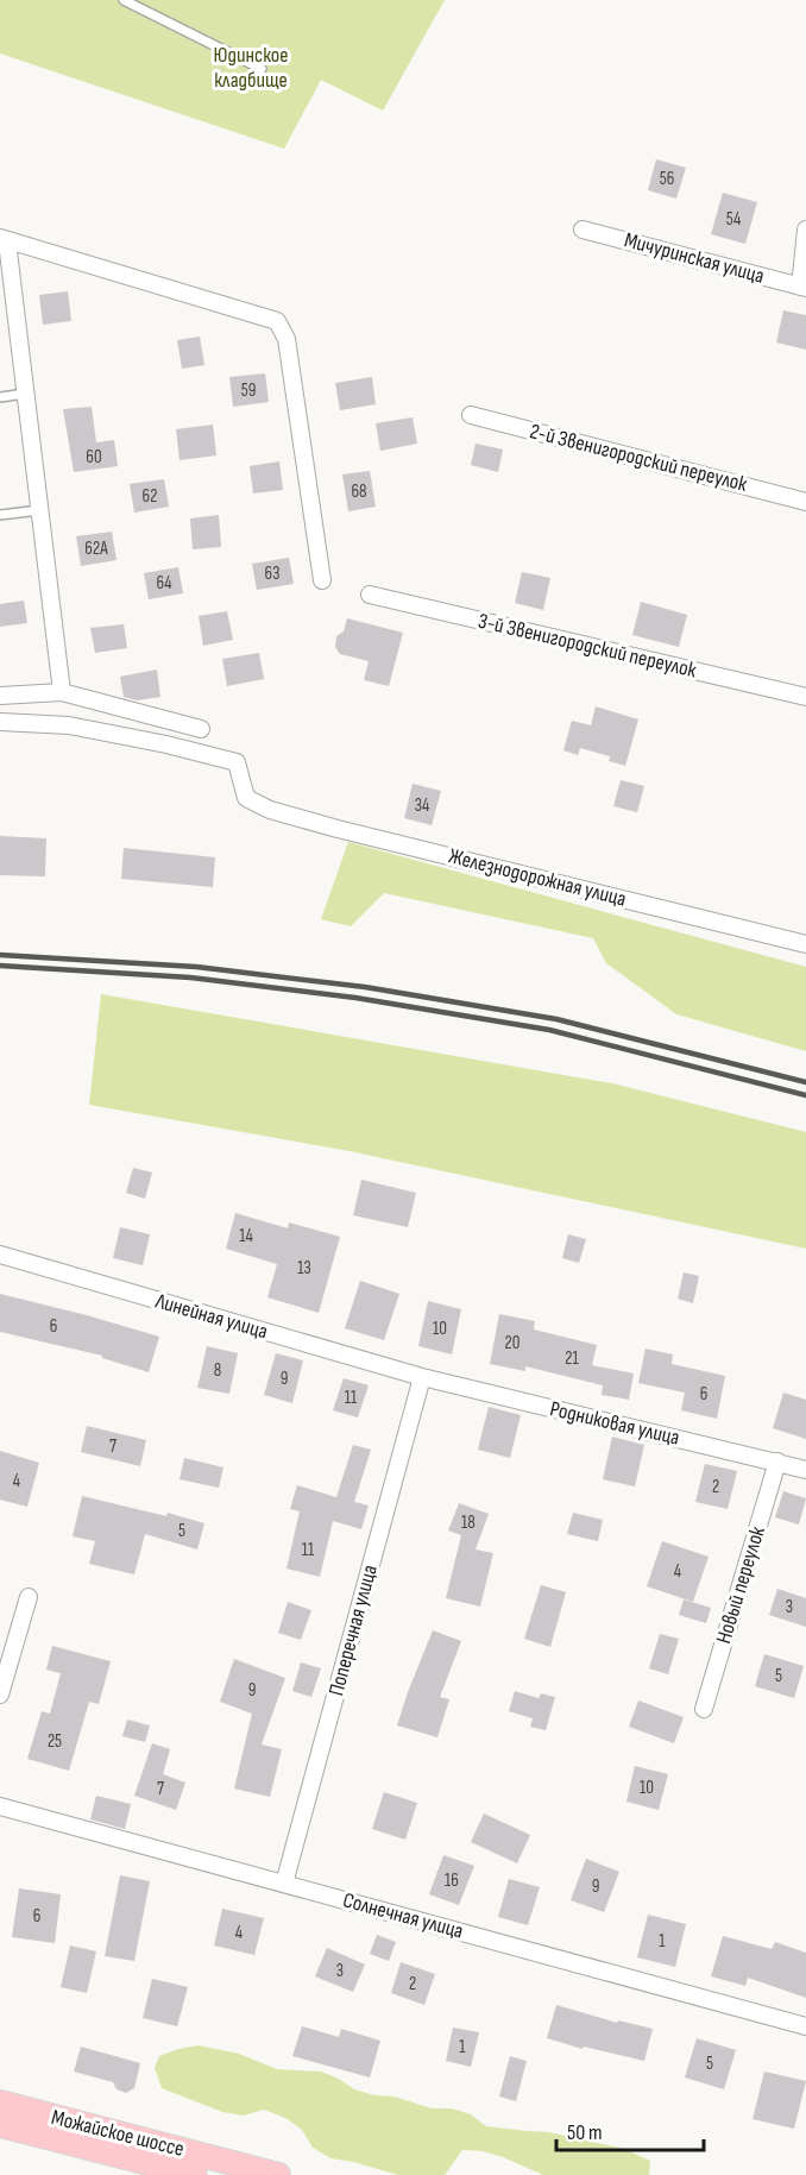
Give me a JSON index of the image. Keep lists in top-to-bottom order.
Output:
{
  "streets": {
    "main road": ["Можайское шоссе"],
    "street": [
      "Мичуринская улица",
      "2-й Звенигородский переулок",
      "3-й Звенигородский переулок",
      "Железнодорожная улица",
      "Линейная улица",
      "Родниковая улица",
      "Новый переулок",
      "Поперечная улица",
      "Солнечная улица"
    ]
  },
  "crossings": [
    ["Линейная улица", "Родниковая улица"],
    ["Линейная улица", "Поперечная улица"],
    ["Родниковая улица", "Новый переулок"],
    ["Родниковая улица", "Поперечная улица"],
    ["Поперечная улица", "Солнечная улица"]
  ],
  "parks": ["Юдинское кладбище"],
  "house_numbers": [
    "56",
    "54",
    "59",
    "60",
    "68",
    "62",
    "62А",
    "63",
    "64",
    "34",
    "14",
    "13",
    "6",
    "10",
    "20",
    "21",
    "8",
    "9",
    "6",
    "11",
    "7",
    "4",
    "2",
    "18",
    "5",
    "11",
    "4",
    "3",
    "5",
    "9",
    "25",
    "10",
    "7",
    "16",
    "9",
    "6",
    "4",
    "1",
    "3",
    "2",
    "1",
    "5"
  ],
  "scale_bar": "50 m"
}
